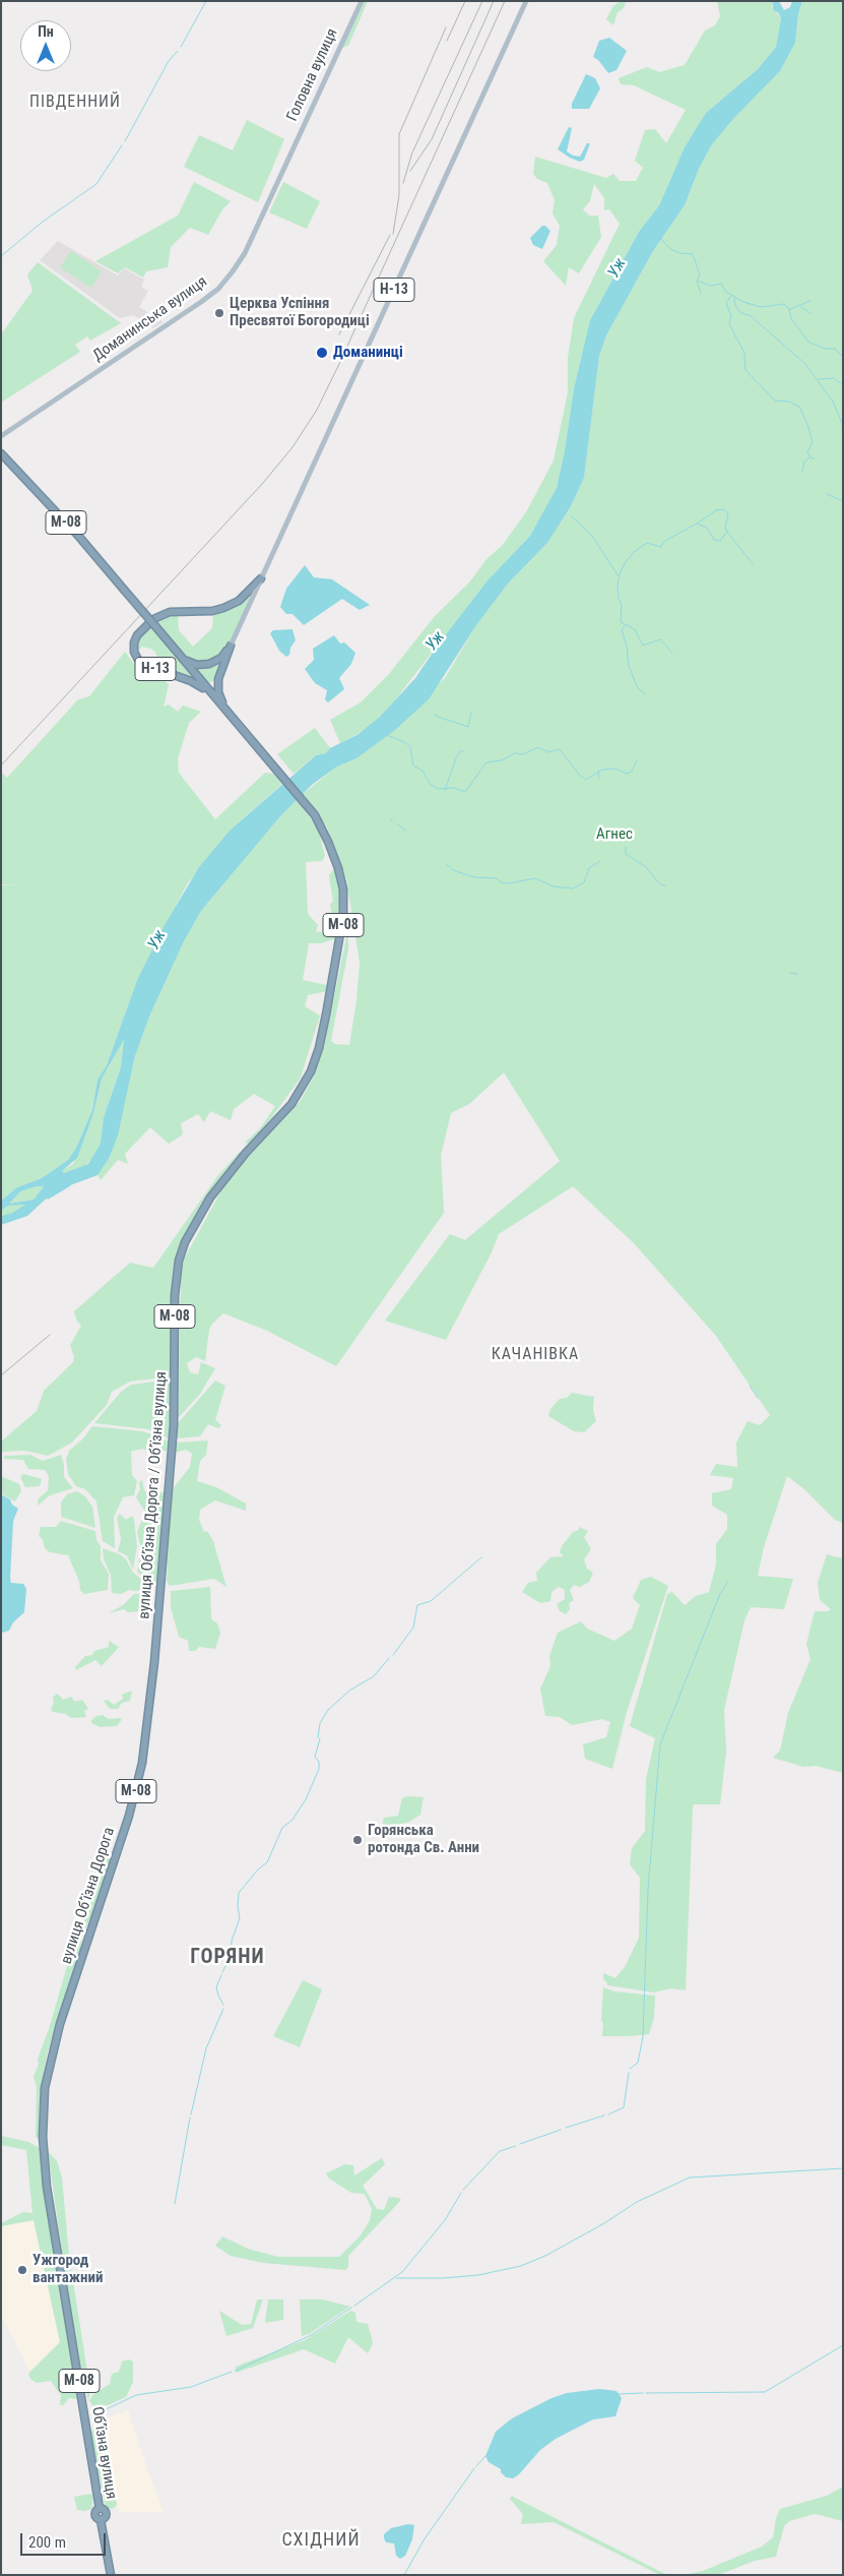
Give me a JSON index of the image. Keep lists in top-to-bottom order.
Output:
{
  "streets": {
    "highway": [
      "Н-13",
      "М-08",
      "вулиця Обʼїзна Дорога / Обʼїзна вулиця",
      "вулиця Обʼїзна Дорога",
      "Обʼїзна вулиця"
    ],
    "main road": ["Головна вулиця", "Доманинська вулиця"]
  },
  "crossings": [
    ["Головна вулиця", "Доманинська вулиця"],
    ["Н-13", "М-08"],
    ["М-08", "вулиця Обʼїзна Дорога / Обʼїзна вулиця"],
    ["вулиця Обʼїзна Дорога / Обʼїзна вулиця", "вулиця Обʼїзна Дорога"],
    ["вулиця Обʼїзна Дорога", "Обʼїзна вулиця"]
  ],
  "districts": [
    "ПІВДЕННИЙ",
    "КАЧАНІВКА",
    "ГОРЯНИ",
    "СХІДНИЙ"
  ],
  "water": ["Уж"],
  "parks": ["Агнес"],
  "places": [
    "Церква Успіння Пресвятої Богородиці",
    "Доманинці",
    "Горянська ротонда Св. Анни",
    "Ужгород вантажний"
  ],
  "scale_bar": "200 m",
  "north": "top"
}
